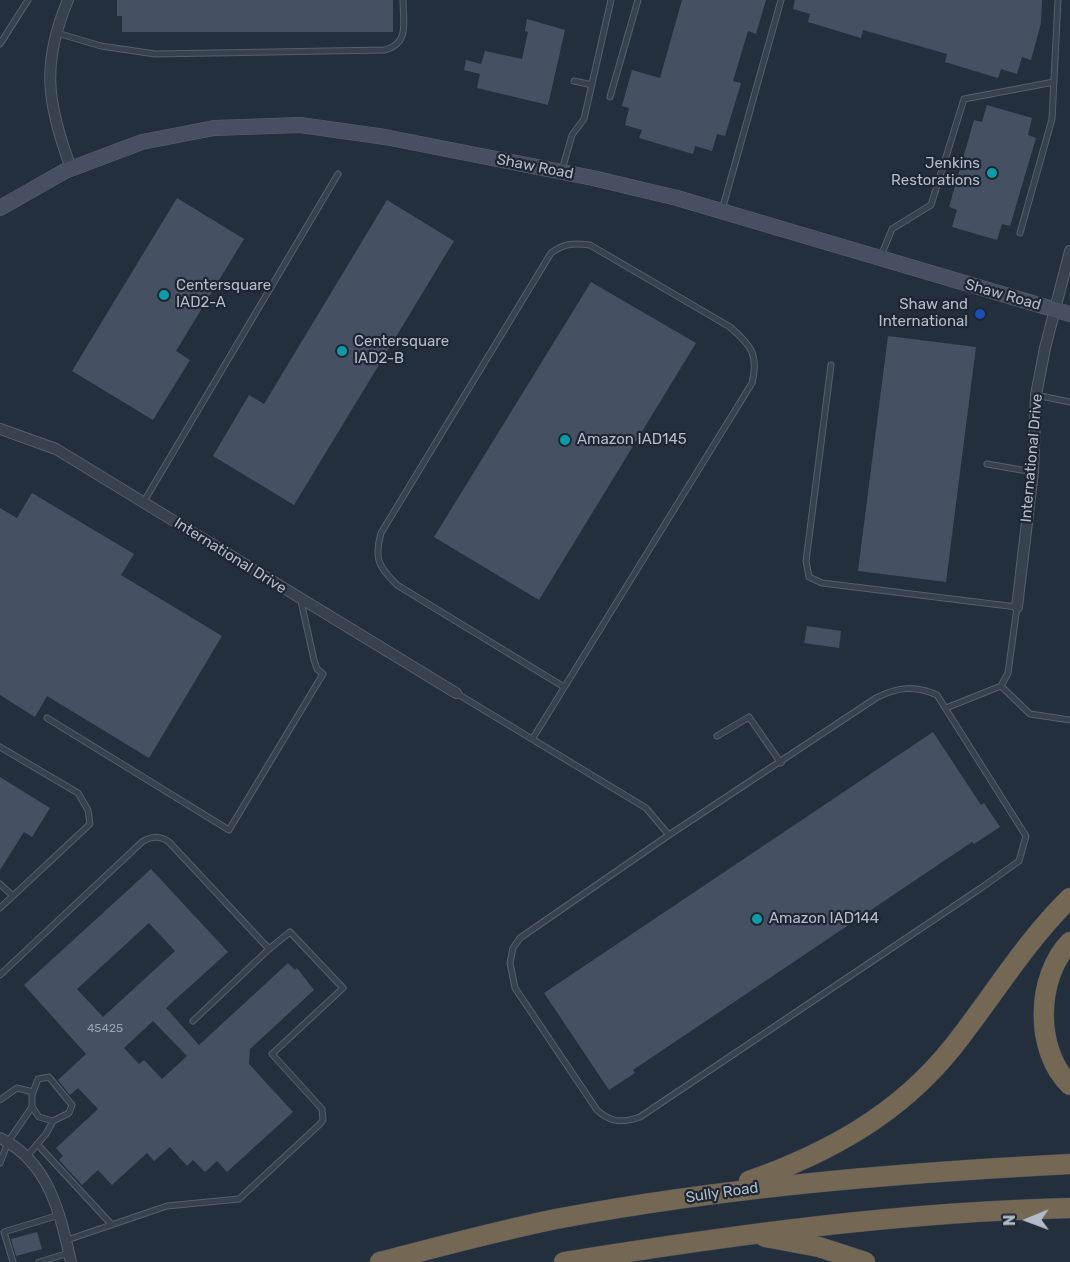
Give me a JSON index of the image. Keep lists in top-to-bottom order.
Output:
{
  "streets": {
    "highway": ["Sully Road"],
    "main road": ["Shaw Road"],
    "street": ["International Drive"]
  },
  "crossings": [
    ["Shaw Road", "International Drive"]
  ],
  "places": [
    "Jenkins Restorations",
    "Centersquare IAD2-A",
    "Shaw and International",
    "Centersquare IAD2-B",
    "Amazon IAD145",
    "Amazon IAD144"
  ],
  "house_numbers": ["45425"],
  "north": "left"
}
